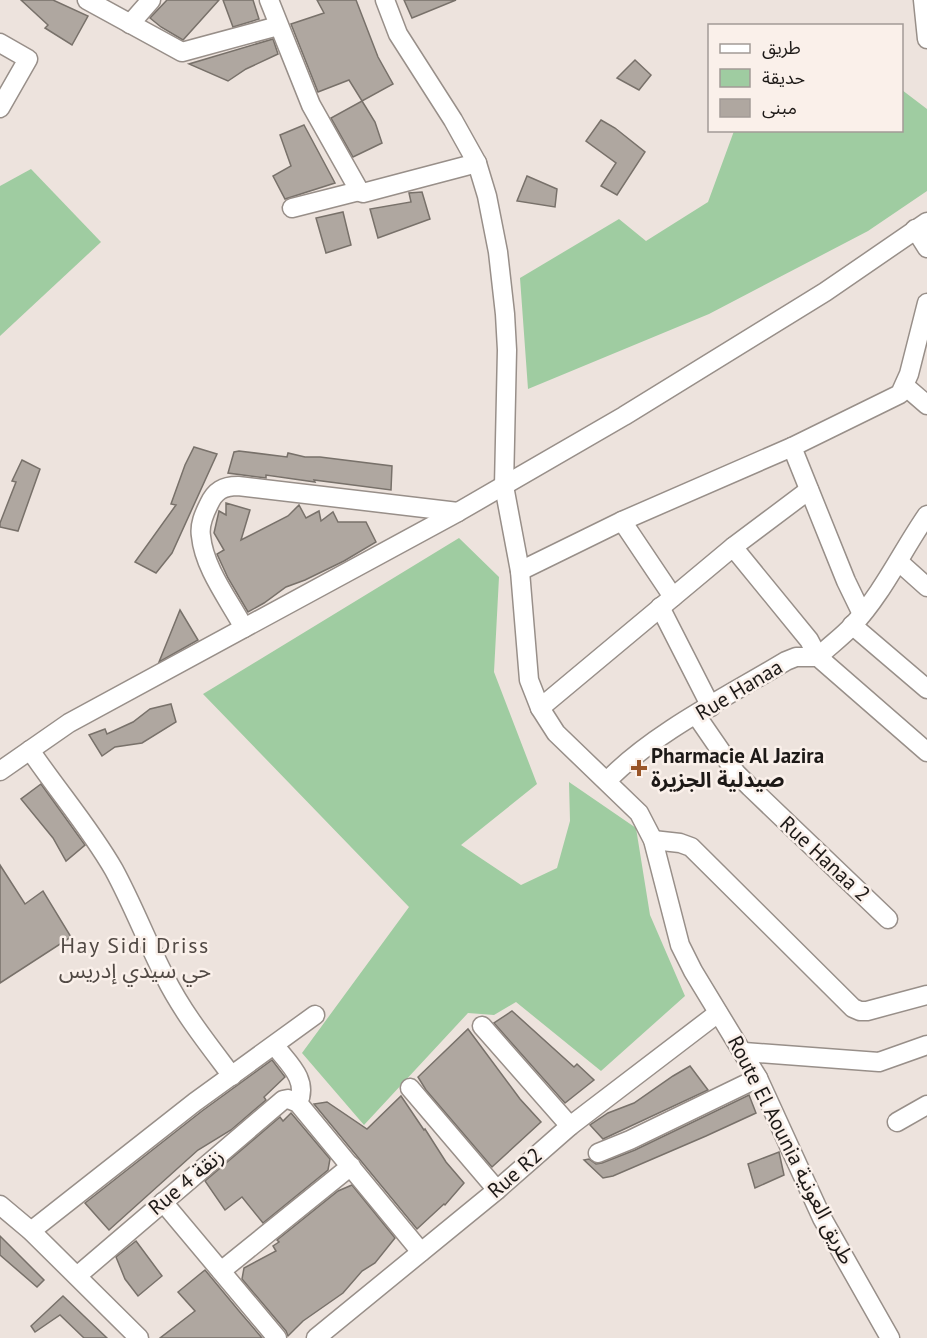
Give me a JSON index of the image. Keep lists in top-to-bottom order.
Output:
{
  "streets": {
    "street": [
      "Rue Hanaa",
      "Rue Hanaa 2",
      "Route El Aounia طريق العونية",
      "Rue R2",
      "Rue 4 زنقة"
    ]
  },
  "crossings": [
    ["Rue Hanaa", "Rue Hanaa 2"],
    ["Rue Hanaa", "Route El Aounia طريق العونية"],
    ["Route El Aounia طريق العونية", "Rue R2"]
  ],
  "districts": ["Hay Sidi Driss حي سيدي إدريس"],
  "places": {
    "health": ["Pharmacie Al Jazira صيدلية الجزيرة"]
  },
  "legend": ["طريق", "حديقة", "مبنى"]
}
